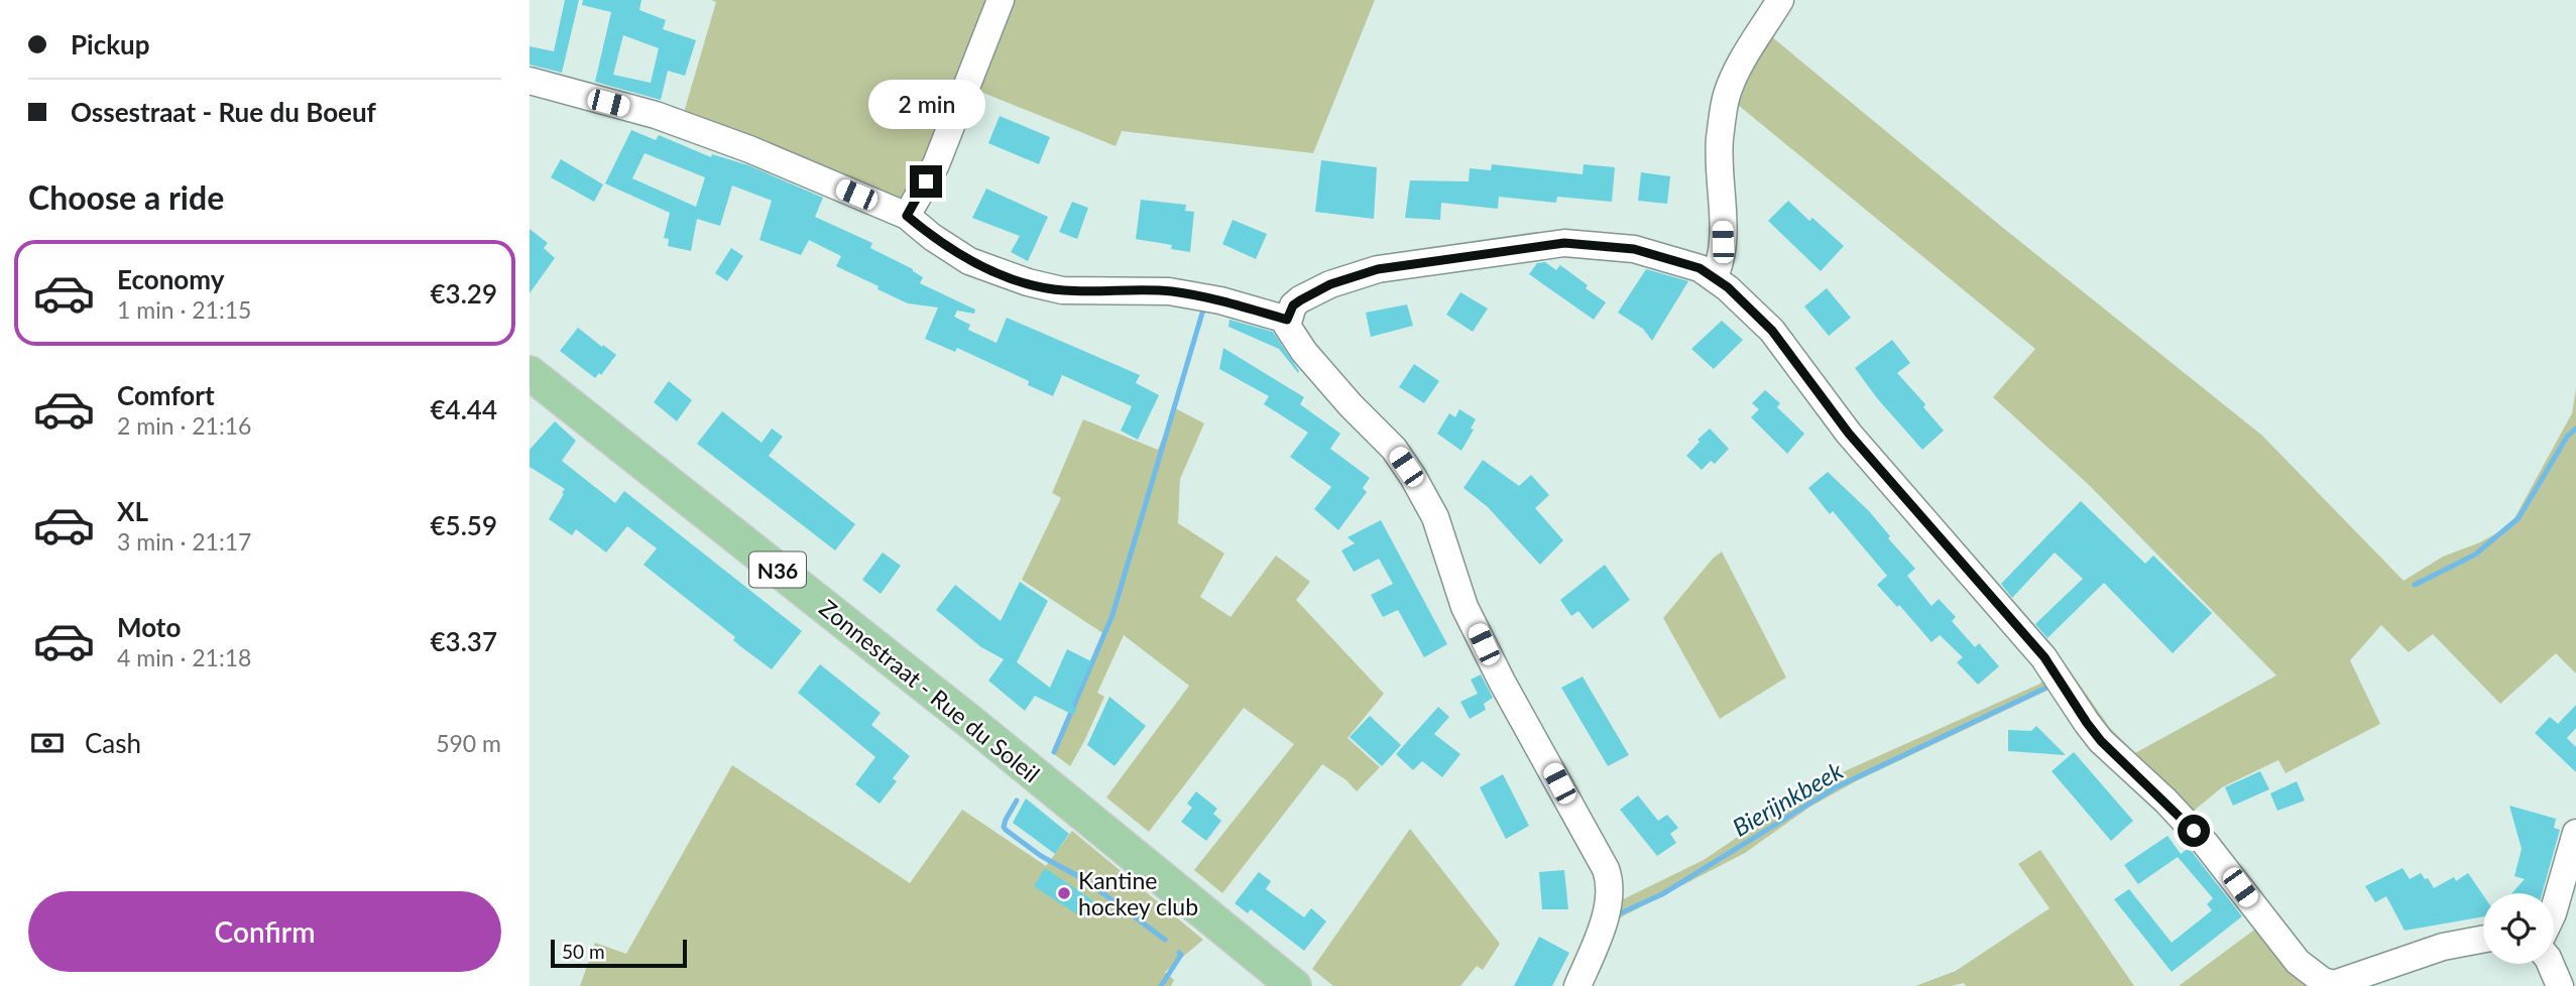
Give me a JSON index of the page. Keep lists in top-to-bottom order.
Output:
{
  "streets": {
    "main road": ["N36", "Zonnestraat - Rue du Soleil"]
  },
  "water": ["Bierijnkbeek"],
  "places": ["Kantine hockey club"],
  "scale_bar": "50 m",
  "page": {
    "banner": ["Pickup", "Ossestraat - Rue du Boeuf"],
    "bubble": "2 min",
    "heading": "Choose a ride",
    "list": [
      {
        "name": "Economy",
        "note": "1 min · 21:15",
        "value": "€3.29"
      },
      {
        "name": "Comfort",
        "note": "2 min · 21:16",
        "value": "€4.44"
      },
      {
        "name": "XL",
        "note": "3 min · 21:17",
        "value": "€5.59"
      },
      {
        "name": "Moto",
        "note": "4 min · 21:18",
        "value": "€3.37"
      }
    ],
    "pay": ["Cash", "590 m"],
    "buttons": "Confirm",
    "scale": "50 m"
  }
}
